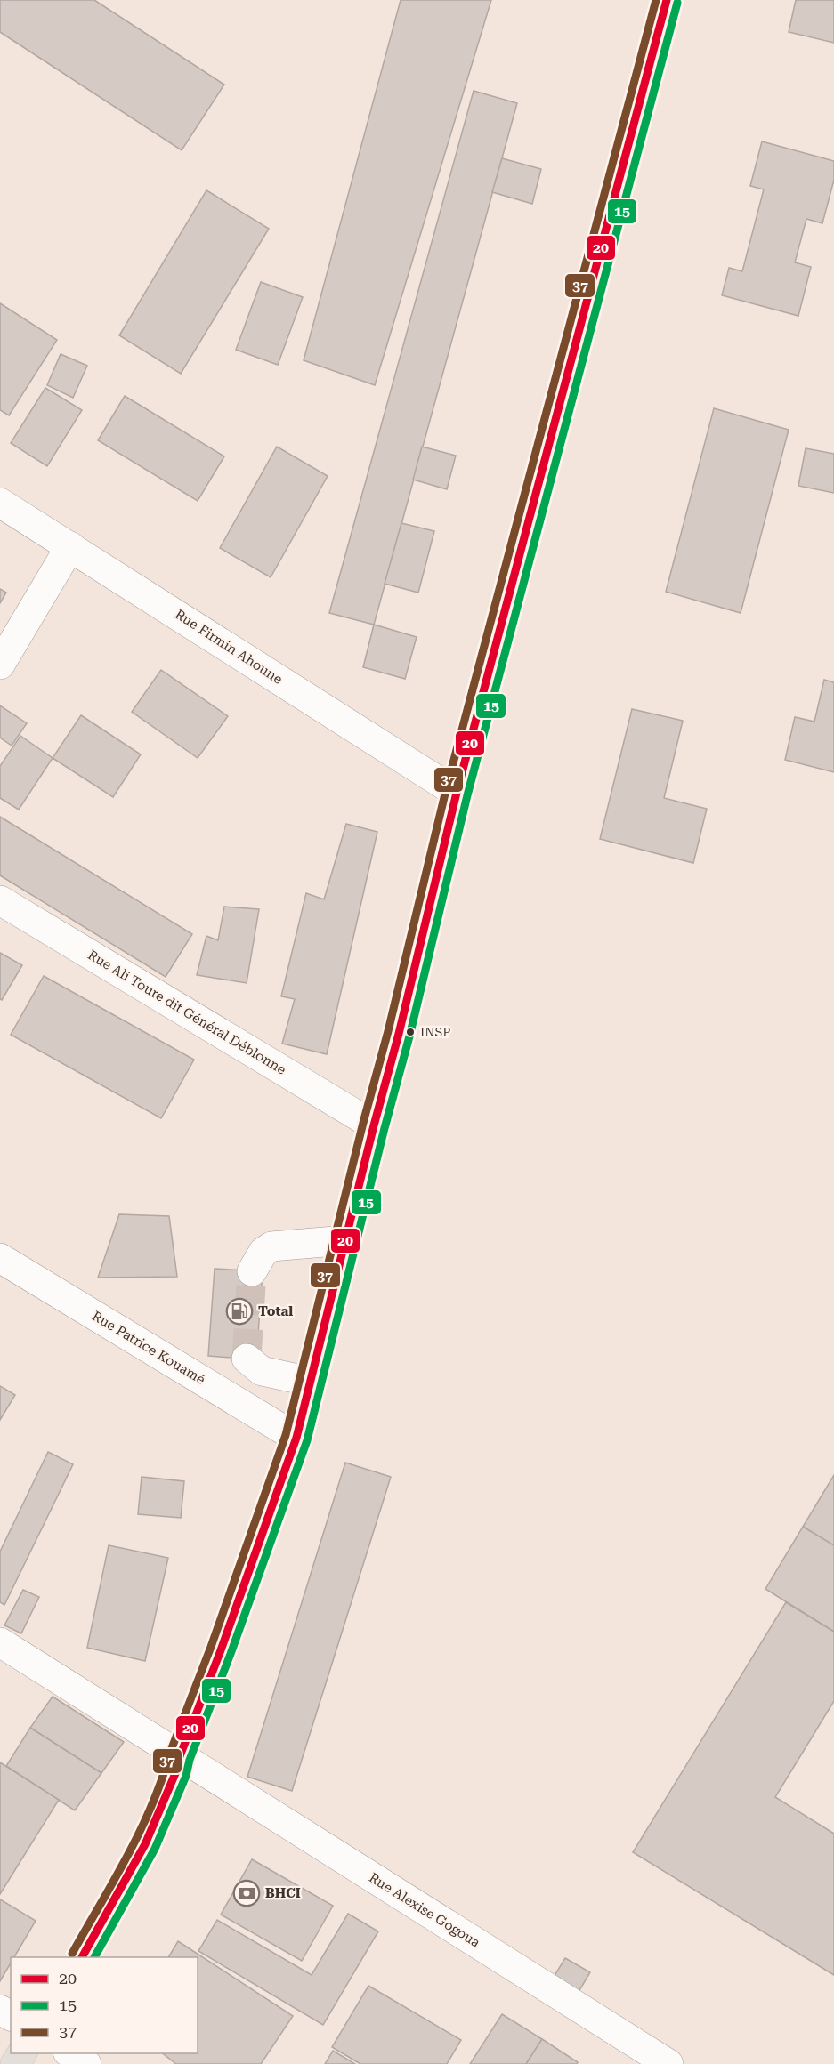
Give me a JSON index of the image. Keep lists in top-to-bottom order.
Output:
{
  "streets": {
    "street": [
      "Rue Firmin Ahoune",
      "Rue Ali Toure dit Général Déblonne",
      "Rue Patrice Kouamé",
      "Rue Alexise Gogoua"
    ]
  },
  "places": {
    "other": ["INSP"],
    "fuel station": ["Total"],
    "bank": ["BHCI"]
  },
  "lines": ["transit line 20", "transit line 37", "transit line 15"],
  "legend": ["20", "15", "37"]
}
